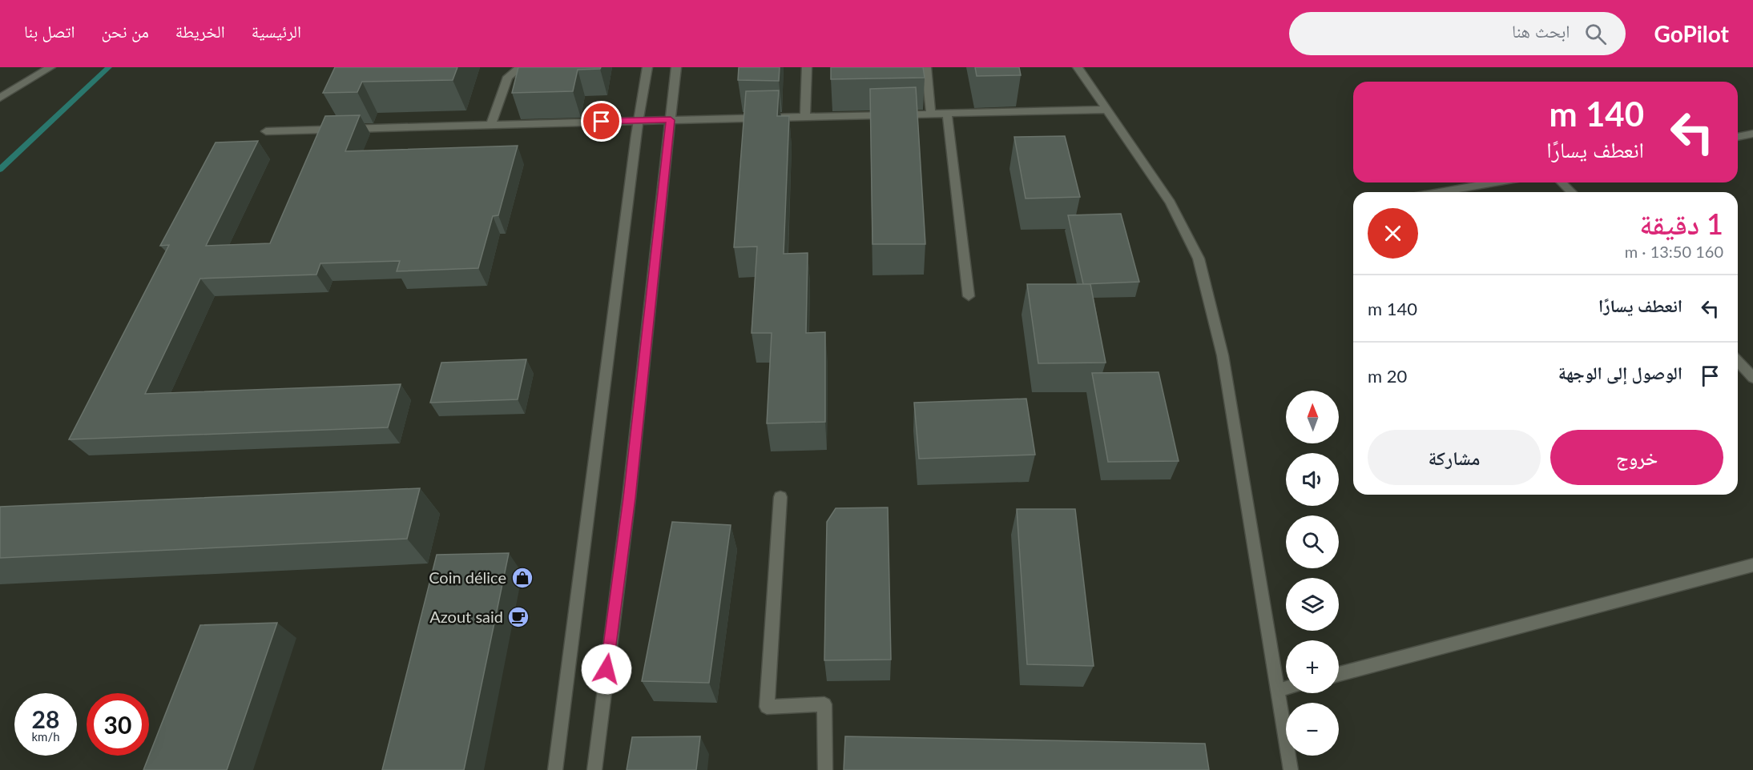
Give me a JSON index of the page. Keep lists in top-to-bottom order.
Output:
{
  "places": {
    "shop": ["Coin délice"],
    "cafe": ["Azout said"]
  },
  "north": "top",
  "page": {
    "header": "GoPilot",
    "search": "ابحث هنا",
    "nav": [
      "الرئيسية",
      "الخريطة",
      "من نحن",
      "اتصل بنا"
    ],
    "turn": ["140 m", "انعطف يسارًا"],
    "heading": ["1 دقيقة", "160 m · 13:50"],
    "list": [
      {
        "name": "انعطف يسارًا",
        "value": "140 m"
      },
      {
        "name": "الوصول إلى الوجهة",
        "value": "20 m"
      }
    ],
    "map_buttons": ["+", "−"],
    "buttons": ["خروج", "مشاركة"],
    "speed": "28 km/h",
    "limit": "30"
  }
}
